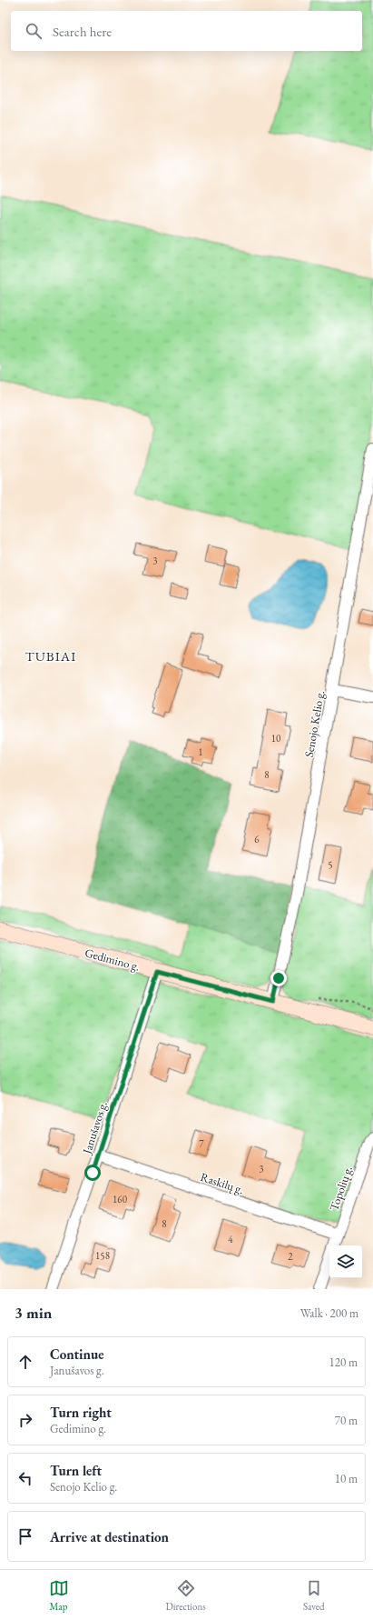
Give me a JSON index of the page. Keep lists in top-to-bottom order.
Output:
{
  "streets": {
    "main road": ["Gedimino g."],
    "street": [
      "Senojo Kelio g.",
      "Janušavos g.",
      "Raskilų g.",
      "Topolių g."
    ]
  },
  "crossings": [
    ["Senojo Kelio g.", "Gedimino g."],
    ["Gedimino g.", "Janušavos g."],
    ["Janušavos g.", "Raskilų g."],
    ["Raskilų g.", "Topolių g."]
  ],
  "districts": ["TUBIAI"],
  "house_numbers": [
    "3",
    "10",
    "1",
    "8",
    "6",
    "5",
    "7",
    "3",
    "160",
    "8",
    "4",
    "158",
    "2"
  ],
  "page": {
    "search": "Search here",
    "heading": ["3 min", "Walk · 200 m"],
    "list": [
      ["Continue", "Janušavos g.", "120 m"],
      ["Turn right", "Gedimino g.", "70 m"],
      ["Turn left", "Senojo Kelio g.", "10 m"],
      "Arrive at destination"
    ],
    "nav": ["Map", "Directions", "Saved"]
  }
}
